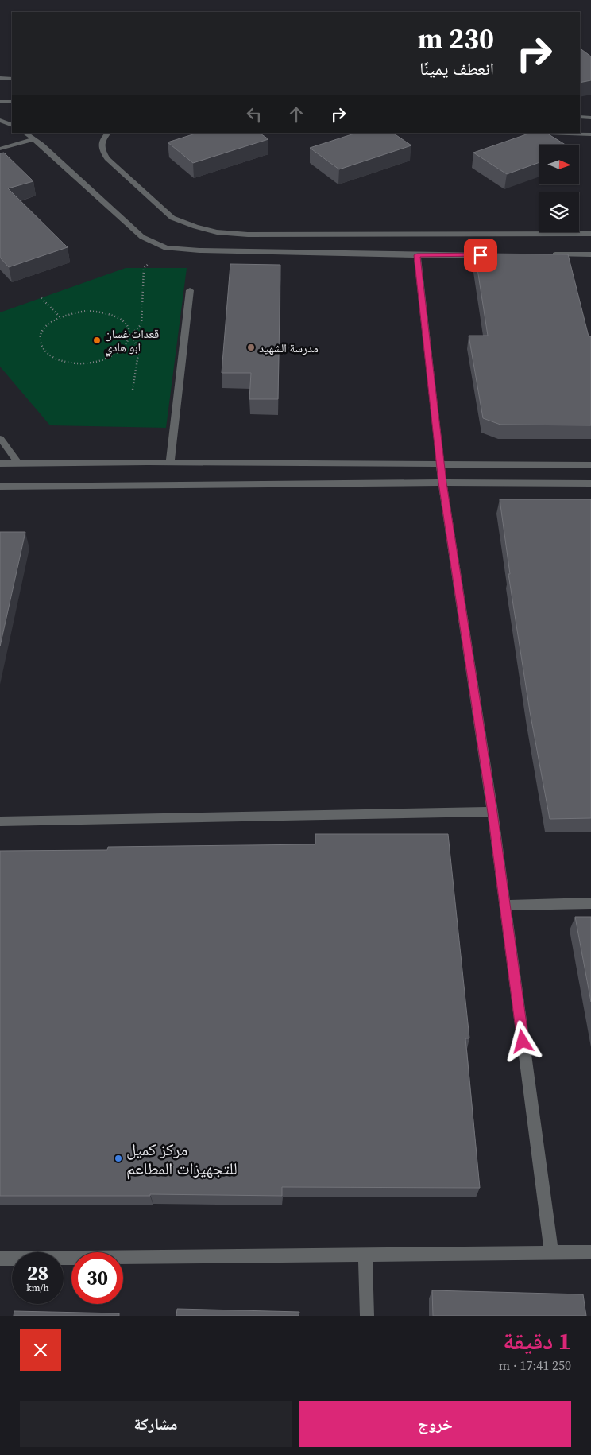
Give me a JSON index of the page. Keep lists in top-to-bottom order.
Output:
{
  "places": ["قعدات غسان ابو هادي", "مدرسة الشهيد", "مركز كميل للتجهيزات المطاعم"],
  "north": "right",
  "page": {
    "turn": ["230 m", "انعطف يمينًا"],
    "speed": "28 km/h",
    "limit": "30",
    "heading": ["1 دقيقة", "250 m · 17:41"],
    "buttons": ["خروج", "مشاركة"]
  }
}
